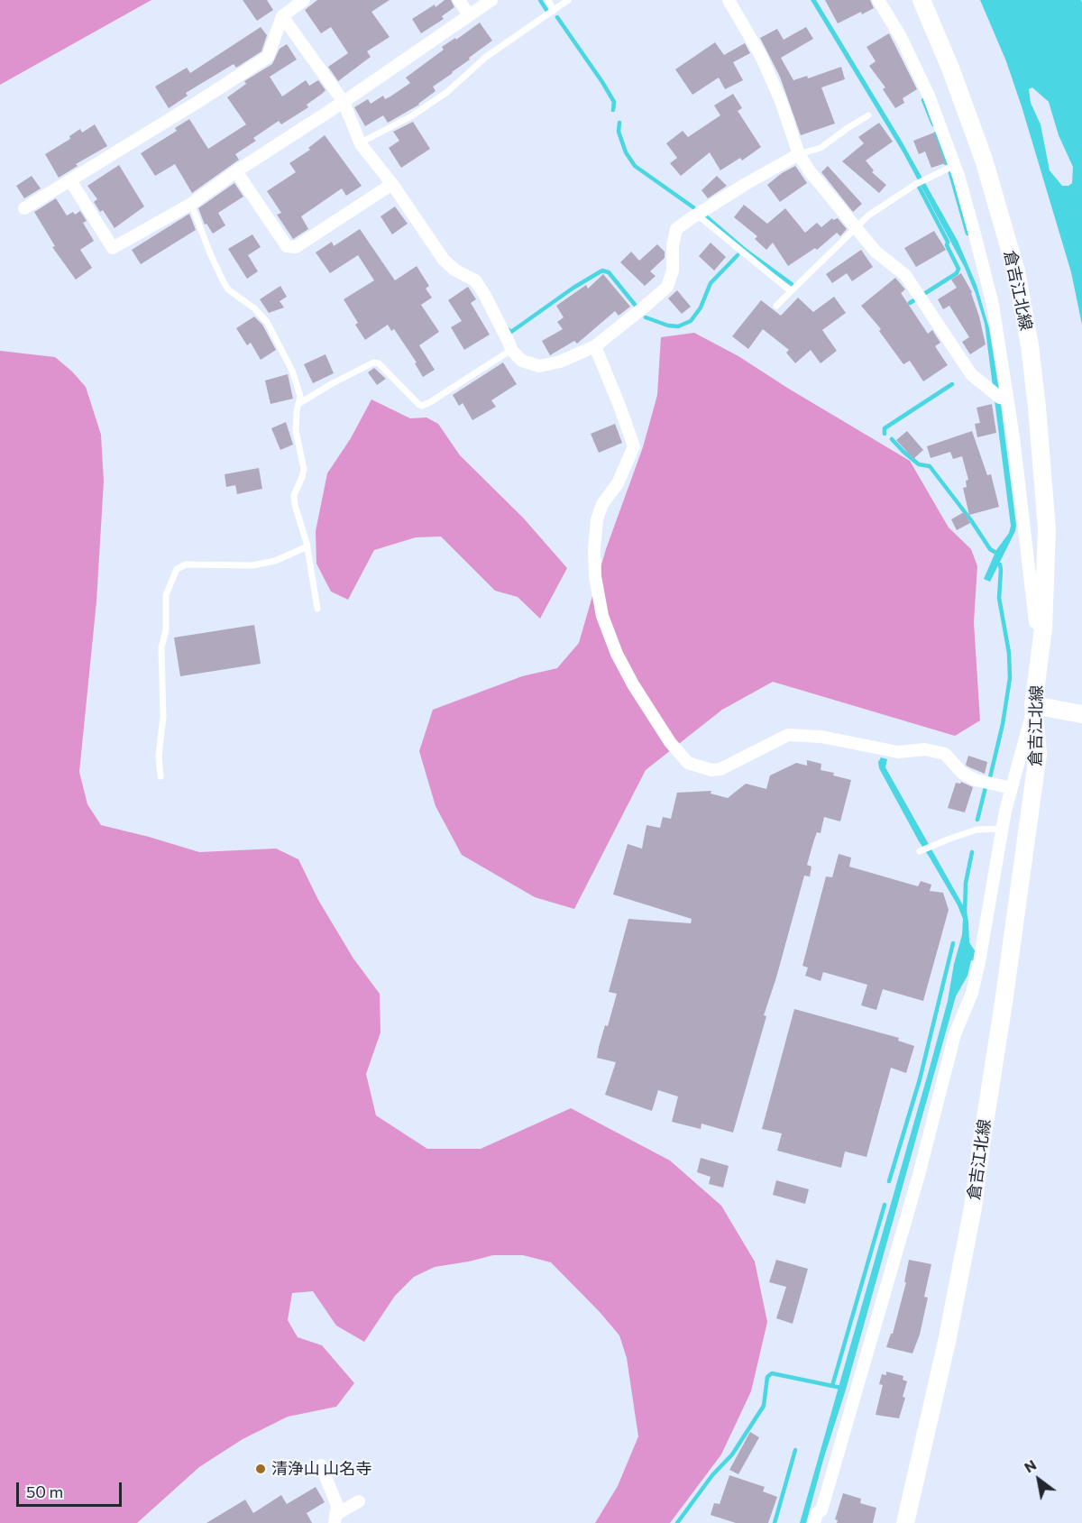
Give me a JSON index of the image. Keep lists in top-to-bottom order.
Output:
{
  "streets": {
    "main road": ["倉吉江北線"]
  },
  "places": ["清浄山 山名寺"],
  "scale_bar": "50 m",
  "north": "top left"
}
